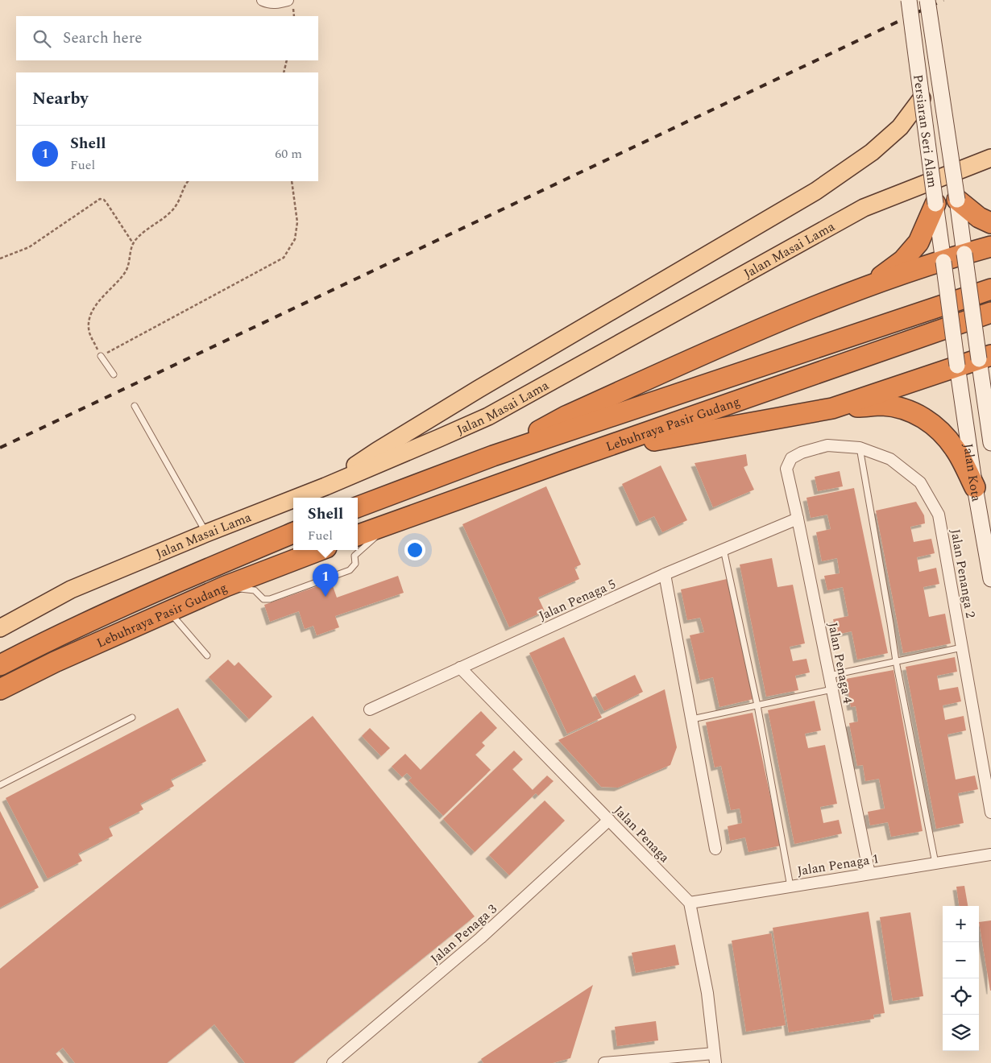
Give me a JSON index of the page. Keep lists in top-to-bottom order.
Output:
{
  "streets": {
    "highway": ["Lebuhraya Pasir Gudang"],
    "main road": ["Persiaran Seri Alam", "Jalan Masai Lama", "Jalan Kota"],
    "street": [
      "Jalan Penanga 2",
      "Jalan Penaga 5",
      "Jalan Penaga 4",
      "Jalan Penaga",
      "Jalan Penaga 1",
      "Jalan Penaga 3"
    ]
  },
  "crossings": [
    ["Persiaran Seri Alam", "Jalan Kota"],
    ["Jalan Penanga 2", "Jalan Penaga 4"],
    ["Jalan Penaga 5", "Jalan Penaga 4"],
    ["Jalan Penaga 5", "Jalan Penaga"],
    ["Jalan Penaga 4", "Jalan Penaga 1"],
    ["Jalan Penaga", "Jalan Penaga 1"],
    ["Jalan Penaga", "Jalan Penaga 3"]
  ],
  "page": {
    "search": "Search here",
    "heading": "Nearby",
    "list": [
      {
        "mark": "1",
        "name": "Shell",
        "note": "Fuel",
        "value": "60 m"
      }
    ],
    "popup": ["Shell", "Fuel"],
    "pins": "1",
    "map_buttons": ["+", "−"]
  }
}
